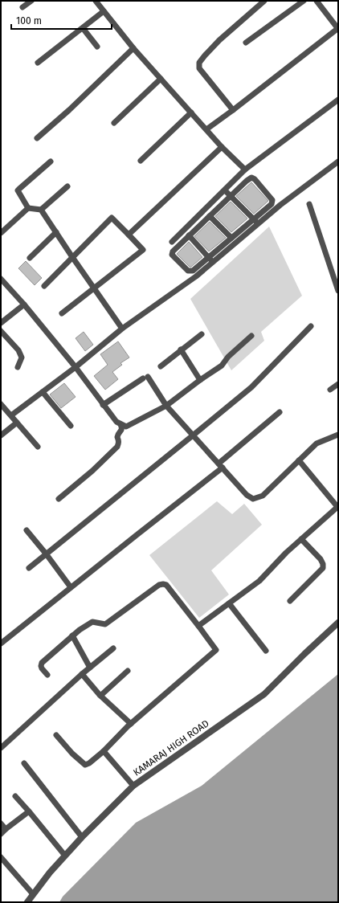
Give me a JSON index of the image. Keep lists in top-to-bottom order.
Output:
{
  "streets": {
    "street": ["KAMARAJ HIGH ROAD"]
  },
  "scale_bar": "100 m"
}
